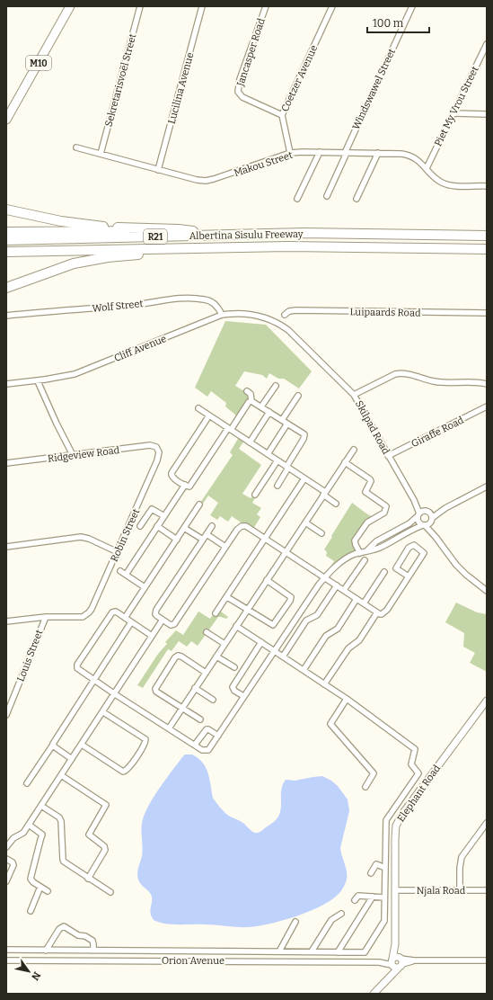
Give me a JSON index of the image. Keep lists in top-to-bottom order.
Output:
{
  "streets": {
    "highway": ["Albertina Sisulu Freeway", "R21"],
    "main road": ["M10"],
    "street": [
      "Jancasper Road",
      "Coetzer Avenue",
      "Sekretarisvoël Street",
      "Lucilina Avenue",
      "Windswawel Street",
      "Piet My Vrou Street",
      "Makou Street",
      "Wolf Street",
      "Luipaards Road",
      "Cliff Avenue",
      "Skilpad Road",
      "Giraffe Road",
      "Ridgeview Road",
      "Robin Street",
      "Louis Street",
      "Elephant Road",
      "Njala Road",
      "Orion Avenue"
    ]
  },
  "crossings": [
    ["Jancasper Road", "Coetzer Avenue"],
    ["Coetzer Avenue", "Makou Street"],
    ["Sekretarisvoël Street", "Makou Street"],
    ["Lucilina Avenue", "Makou Street"],
    ["Windswawel Street", "Makou Street"],
    ["Piet My Vrou Street", "Makou Street"],
    ["Wolf Street", "Cliff Avenue"],
    ["Cliff Avenue", "Skilpad Road"],
    ["Skilpad Road", "Giraffe Road"],
    ["Ridgeview Road", "Robin Street"],
    ["Robin Street", "Louis Street"],
    ["Elephant Road", "Njala Road"],
    ["Elephant Road", "Orion Avenue"]
  ],
  "scale_bar": "100 m",
  "north": "bottom right"
}
